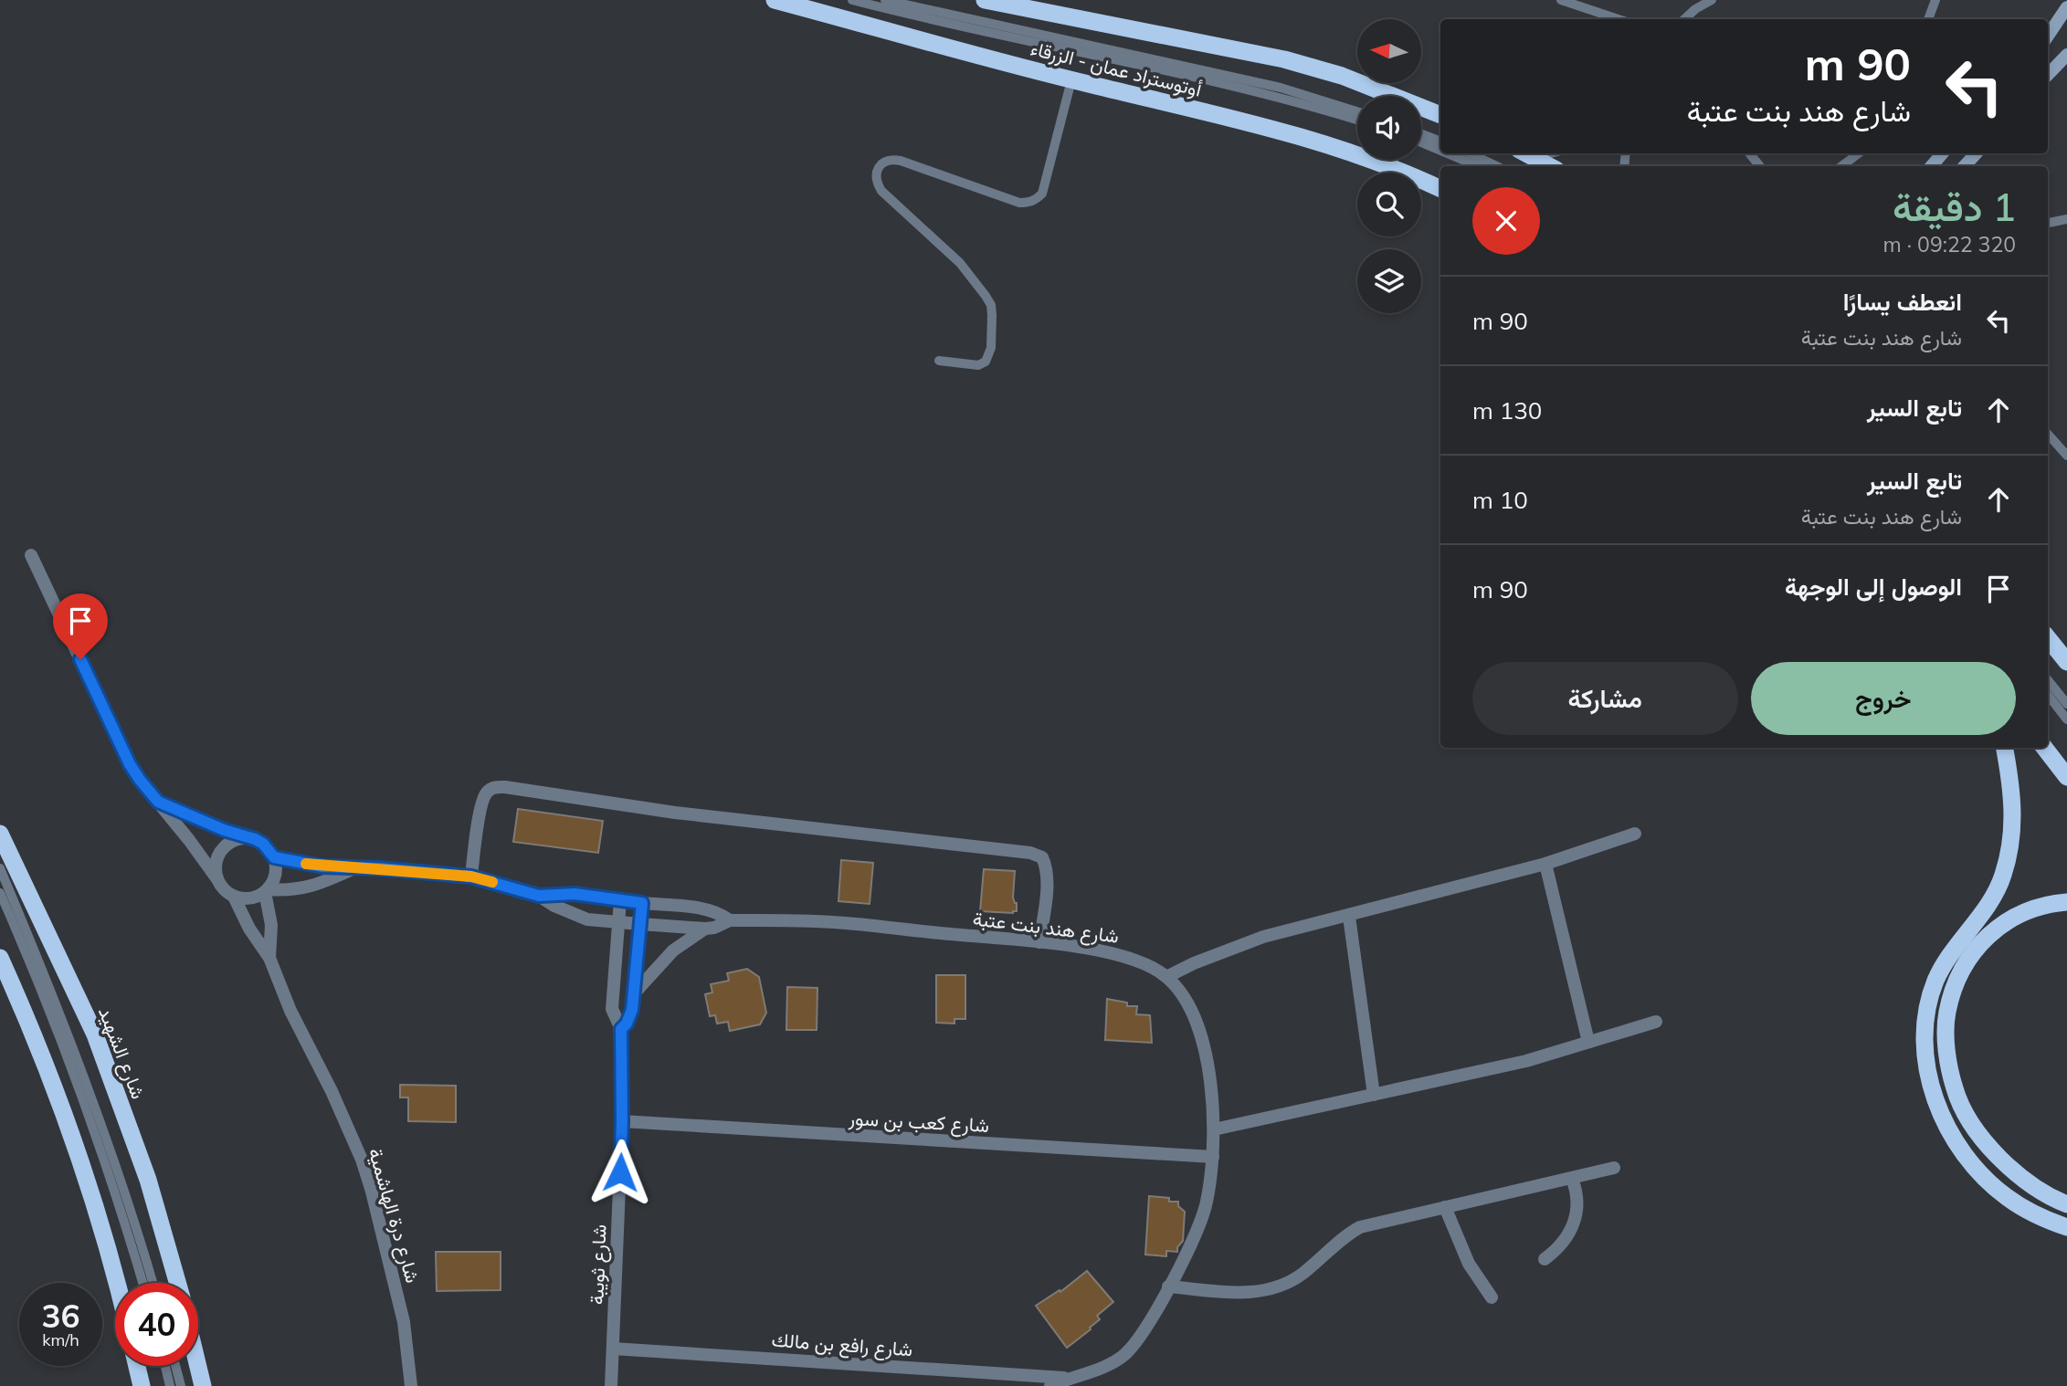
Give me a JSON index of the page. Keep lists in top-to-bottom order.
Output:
{
  "streets": {
    "highway": ["أوتوستراد عمان - الزرقاء", "شارع الشهيد"],
    "street": [
      "شارع هند بنت عتبة",
      "شارع كعب بن سور",
      "شارع درة الهاشمية",
      "شارع ثويبة",
      "شارع رافع بن مالك"
    ]
  },
  "crossings": [
    ["شارع هند بنت عتبة", "شارع كعب بن سور"],
    ["شارع هند بنت عتبة", "شارع درة الهاشمية"],
    ["شارع هند بنت عتبة", "شارع ثويبة"],
    ["شارع هند بنت عتبة", "شارع رافع بن مالك"],
    ["شارع كعب بن سور", "شارع ثويبة"],
    ["شارع ثويبة", "شارع رافع بن مالك"]
  ],
  "north": "left",
  "page": {
    "turn": ["90 m", "شارع هند بنت عتبة"],
    "heading": ["1 دقيقة", "320 m · 09:22"],
    "list": [
      {
        "name": "انعطف يسارًا",
        "note": "شارع هند بنت عتبة",
        "value": "90 m"
      },
      {
        "name": "تابع السير",
        "value": "130 m"
      },
      {
        "name": "تابع السير",
        "note": "شارع هند بنت عتبة",
        "value": "10 m"
      },
      {
        "name": "الوصول إلى الوجهة",
        "value": "90 m"
      }
    ],
    "buttons": ["خروج", "مشاركة"],
    "speed": "36 km/h",
    "limit": "40"
  }
}
